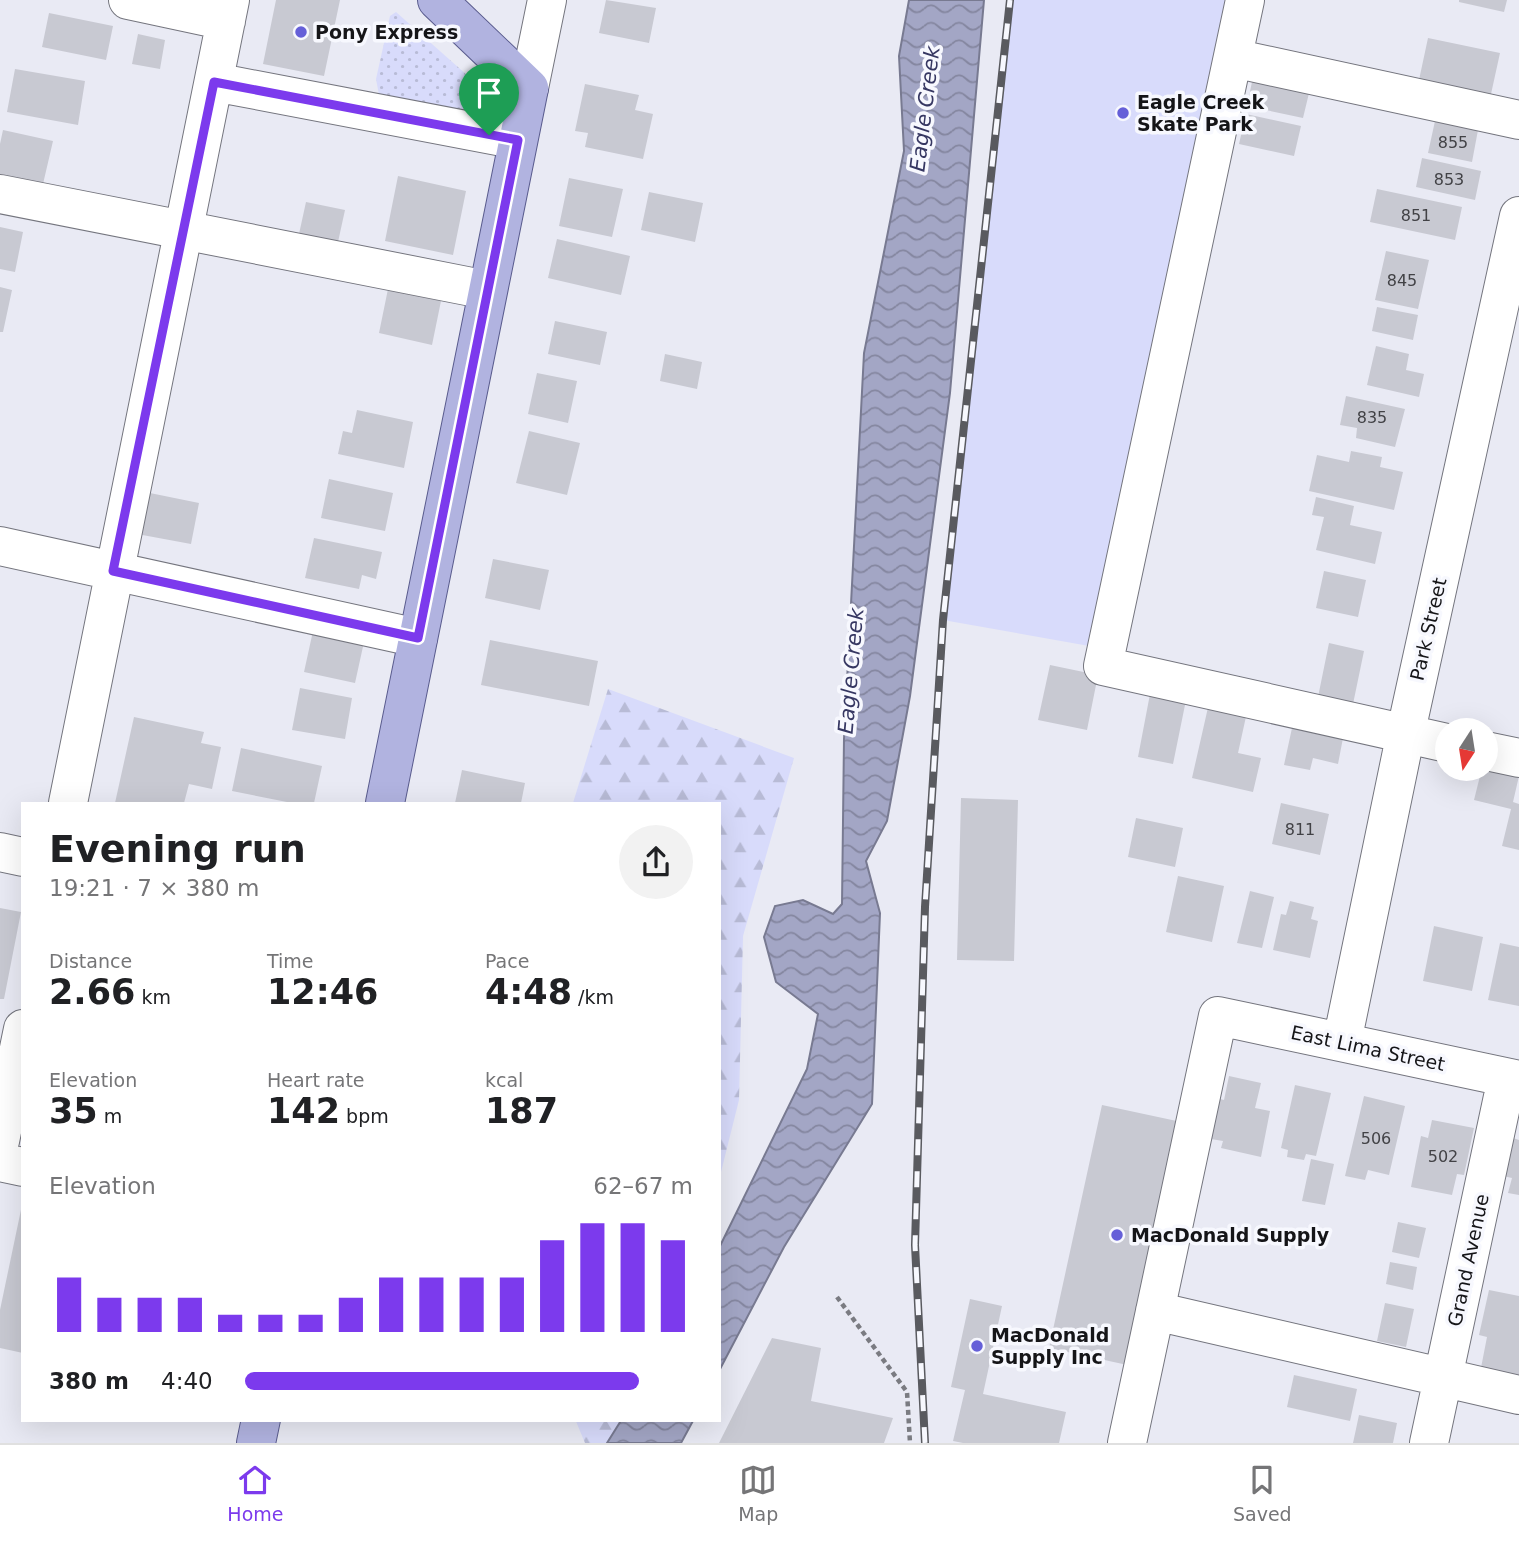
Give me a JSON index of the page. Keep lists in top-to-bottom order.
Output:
{
  "streets": {
    "street": ["Park Street", "East Lima Street", "Grand Avenue"]
  },
  "crossings": [
    ["Park Street", "East Lima Street"],
    ["East Lima Street", "Grand Avenue"]
  ],
  "water": ["Eagle Creek"],
  "places": [
    "Pony Express",
    "Eagle Creek Skate Park",
    "MacDonald Supply",
    "MacDonald Supply Inc"
  ],
  "house_numbers": [
    "855",
    "853",
    "851",
    "845",
    "835",
    "811",
    "506",
    "502"
  ],
  "north": "bottom",
  "page": {
    "heading": ["Evening run", "19:21 · 7 × 380 m"],
    "stats": [
      ["Distance", "2.66 km"],
      ["Time", "12:46"],
      ["Pace", "4:48 /km"],
      ["Elevation", "35 m"],
      ["Heart rate", "142 bpm"],
      ["kcal", "187"]
    ],
    "chart": ["Elevation", "62–67 m"],
    "list": [
      {
        "name": "380 m",
        "note": "4:40"
      }
    ],
    "tabs": ["Home", "Map", "Saved"]
  }
}
